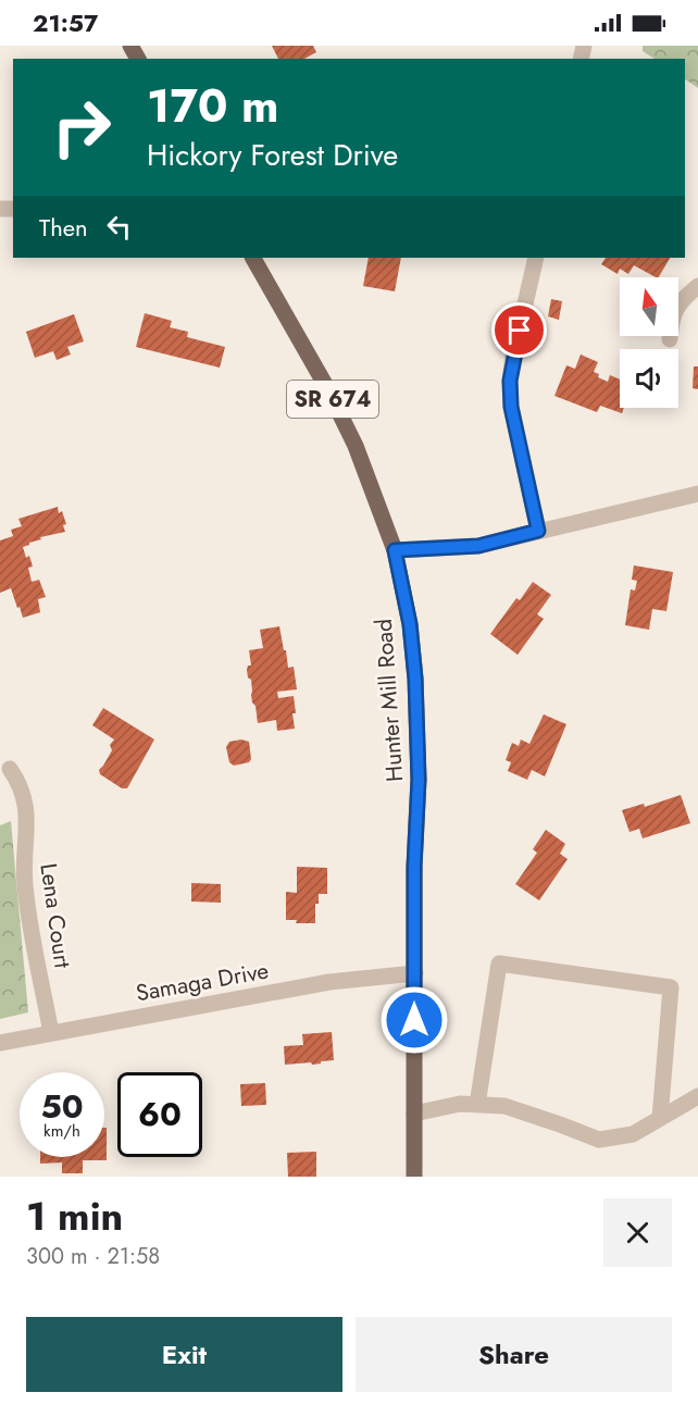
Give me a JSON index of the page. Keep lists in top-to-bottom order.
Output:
{
  "streets": {
    "main road": ["SR 674", "Hunter Mill Road"],
    "street": ["Lena Court", "Samaga Drive"]
  },
  "crossings": [
    ["Hunter Mill Road", "Samaga Drive"],
    ["Lena Court", "Samaga Drive"]
  ],
  "north": "top",
  "page": {
    "status": "21:57",
    "turn": ["170 m", "Hickory Forest Drive"],
    "then": "Then",
    "speed": "50 km/h",
    "limit": "60",
    "heading": ["1 min", "300 m · 21:58"],
    "buttons": ["Exit", "Share"]
  }
}
